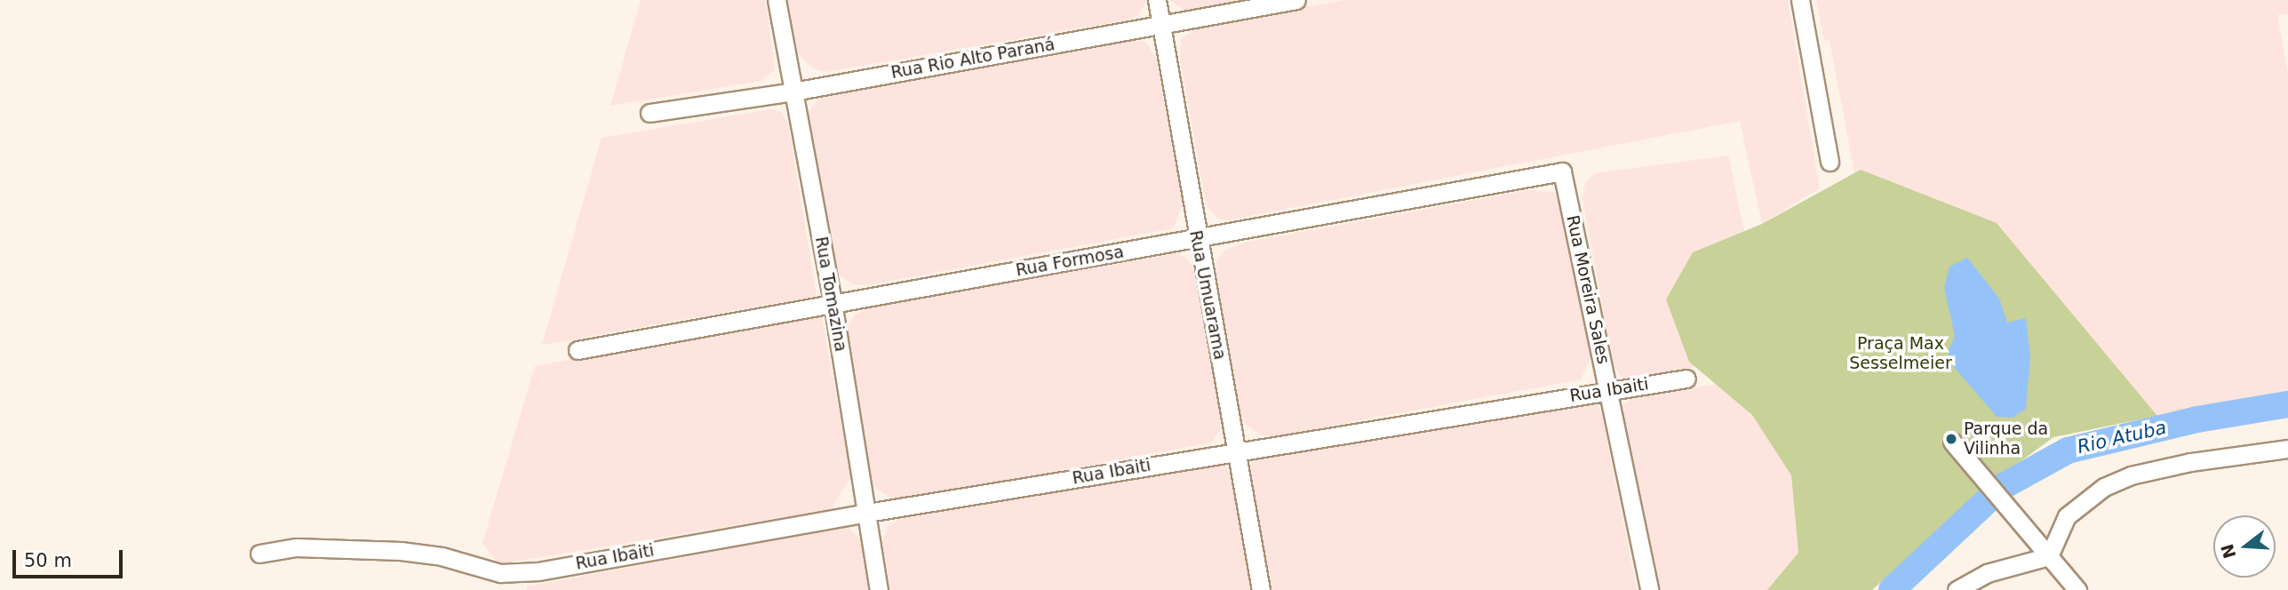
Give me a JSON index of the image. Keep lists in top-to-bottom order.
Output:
{
  "streets": {
    "street": [
      "Rua Rio Alto Paraná",
      "Rua Formosa",
      "Rua Moreira Sales",
      "Rua Tomazina",
      "Rua Umuarama",
      "Rua Ibaiti"
    ]
  },
  "crossings": [
    ["Rua Rio Alto Paraná", "Rua Tomazina"],
    ["Rua Rio Alto Paraná", "Rua Umuarama"],
    ["Rua Formosa", "Rua Moreira Sales"],
    ["Rua Formosa", "Rua Tomazina"],
    ["Rua Formosa", "Rua Umuarama"],
    ["Rua Moreira Sales", "Rua Ibaiti"],
    ["Rua Tomazina", "Rua Ibaiti"],
    ["Rua Umuarama", "Rua Ibaiti"]
  ],
  "water": ["Rio Atuba"],
  "parks": ["Praça Max Sesselmeier"],
  "places": ["Parque da Vilinha"],
  "scale_bar": "50 m",
  "north": "left"
}
